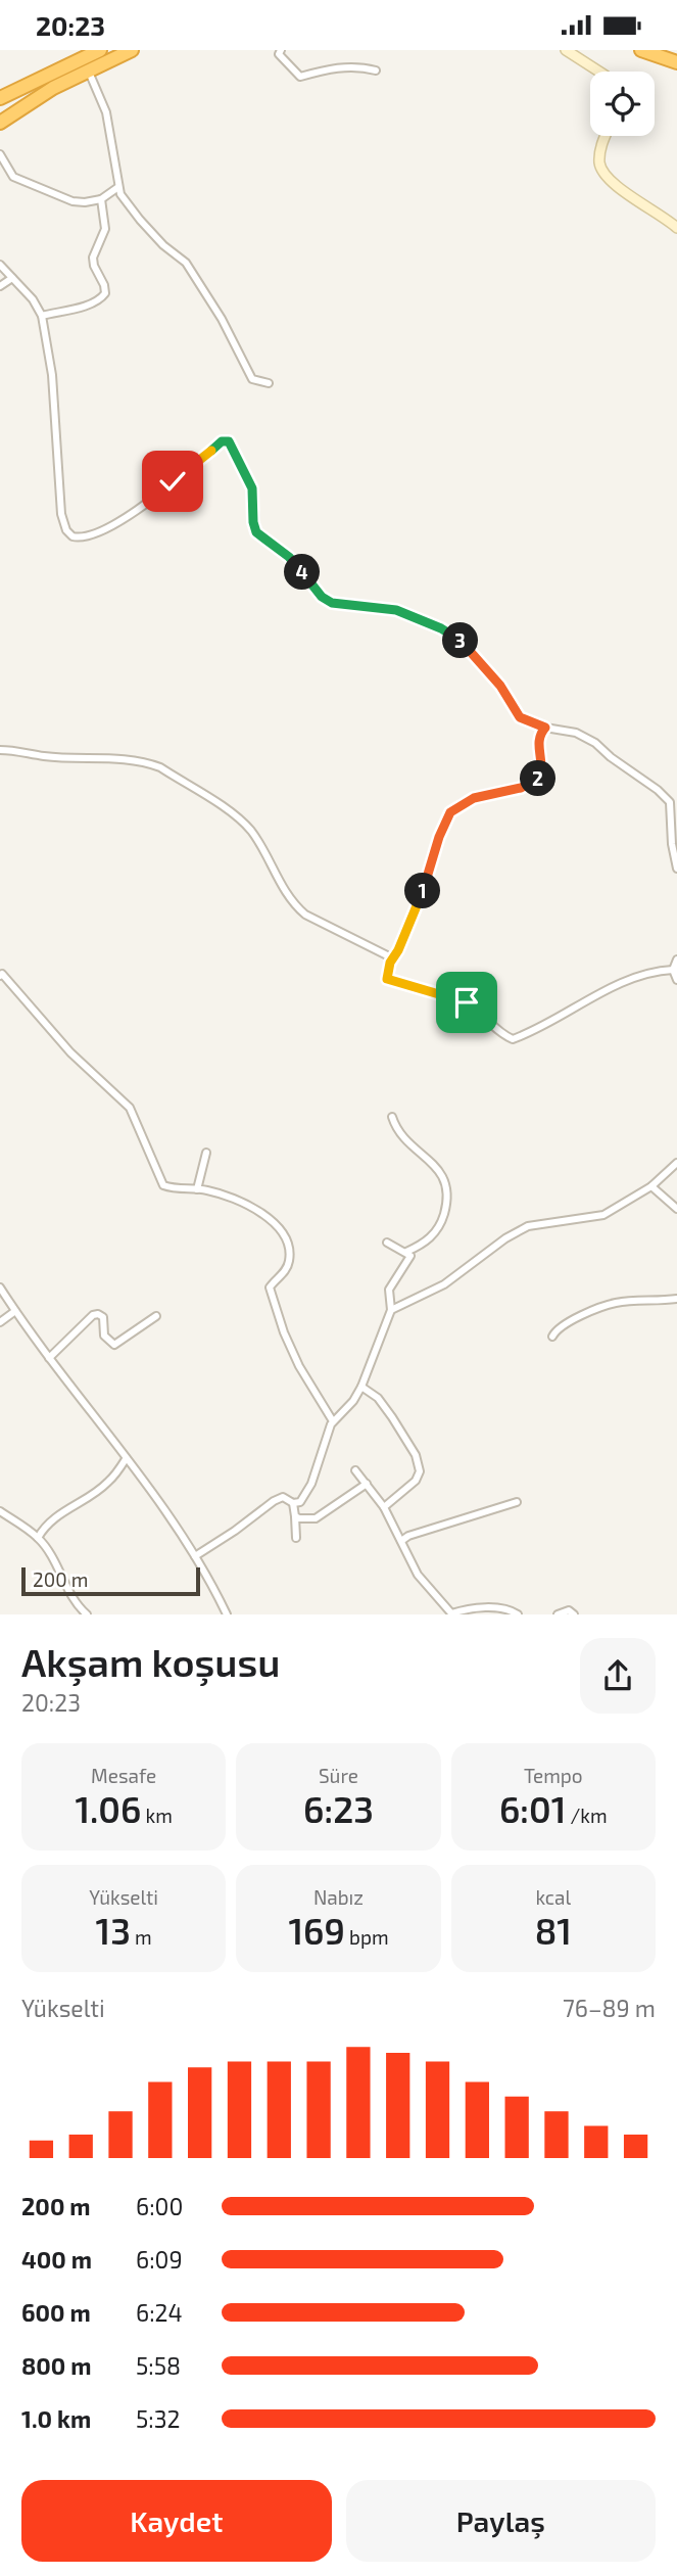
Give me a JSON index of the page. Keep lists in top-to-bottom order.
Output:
{
  "scale_bar": "200 m",
  "page": {
    "status": "20:23",
    "pins": [
      "4",
      "3",
      "2",
      "1"
    ],
    "scale": "200 m",
    "heading": ["Akşam koşusu", "20:23"],
    "stats": [
      ["Mesafe", "1.06 km"],
      ["Süre", "6:23"],
      ["Tempo", "6:01 /km"],
      ["Yükselti", "13 m"],
      ["Nabız", "169 bpm"],
      ["kcal", "81"]
    ],
    "chart": ["Yükselti", "76–89 m"],
    "list": [
      {
        "name": "200 m",
        "note": "6:00"
      },
      {
        "name": "400 m",
        "note": "6:09"
      },
      {
        "name": "600 m",
        "note": "6:24"
      },
      {
        "name": "800 m",
        "note": "5:58"
      },
      {
        "name": "1.0 km",
        "note": "5:32"
      }
    ],
    "buttons": ["Kaydet", "Paylaş"]
  }
}
